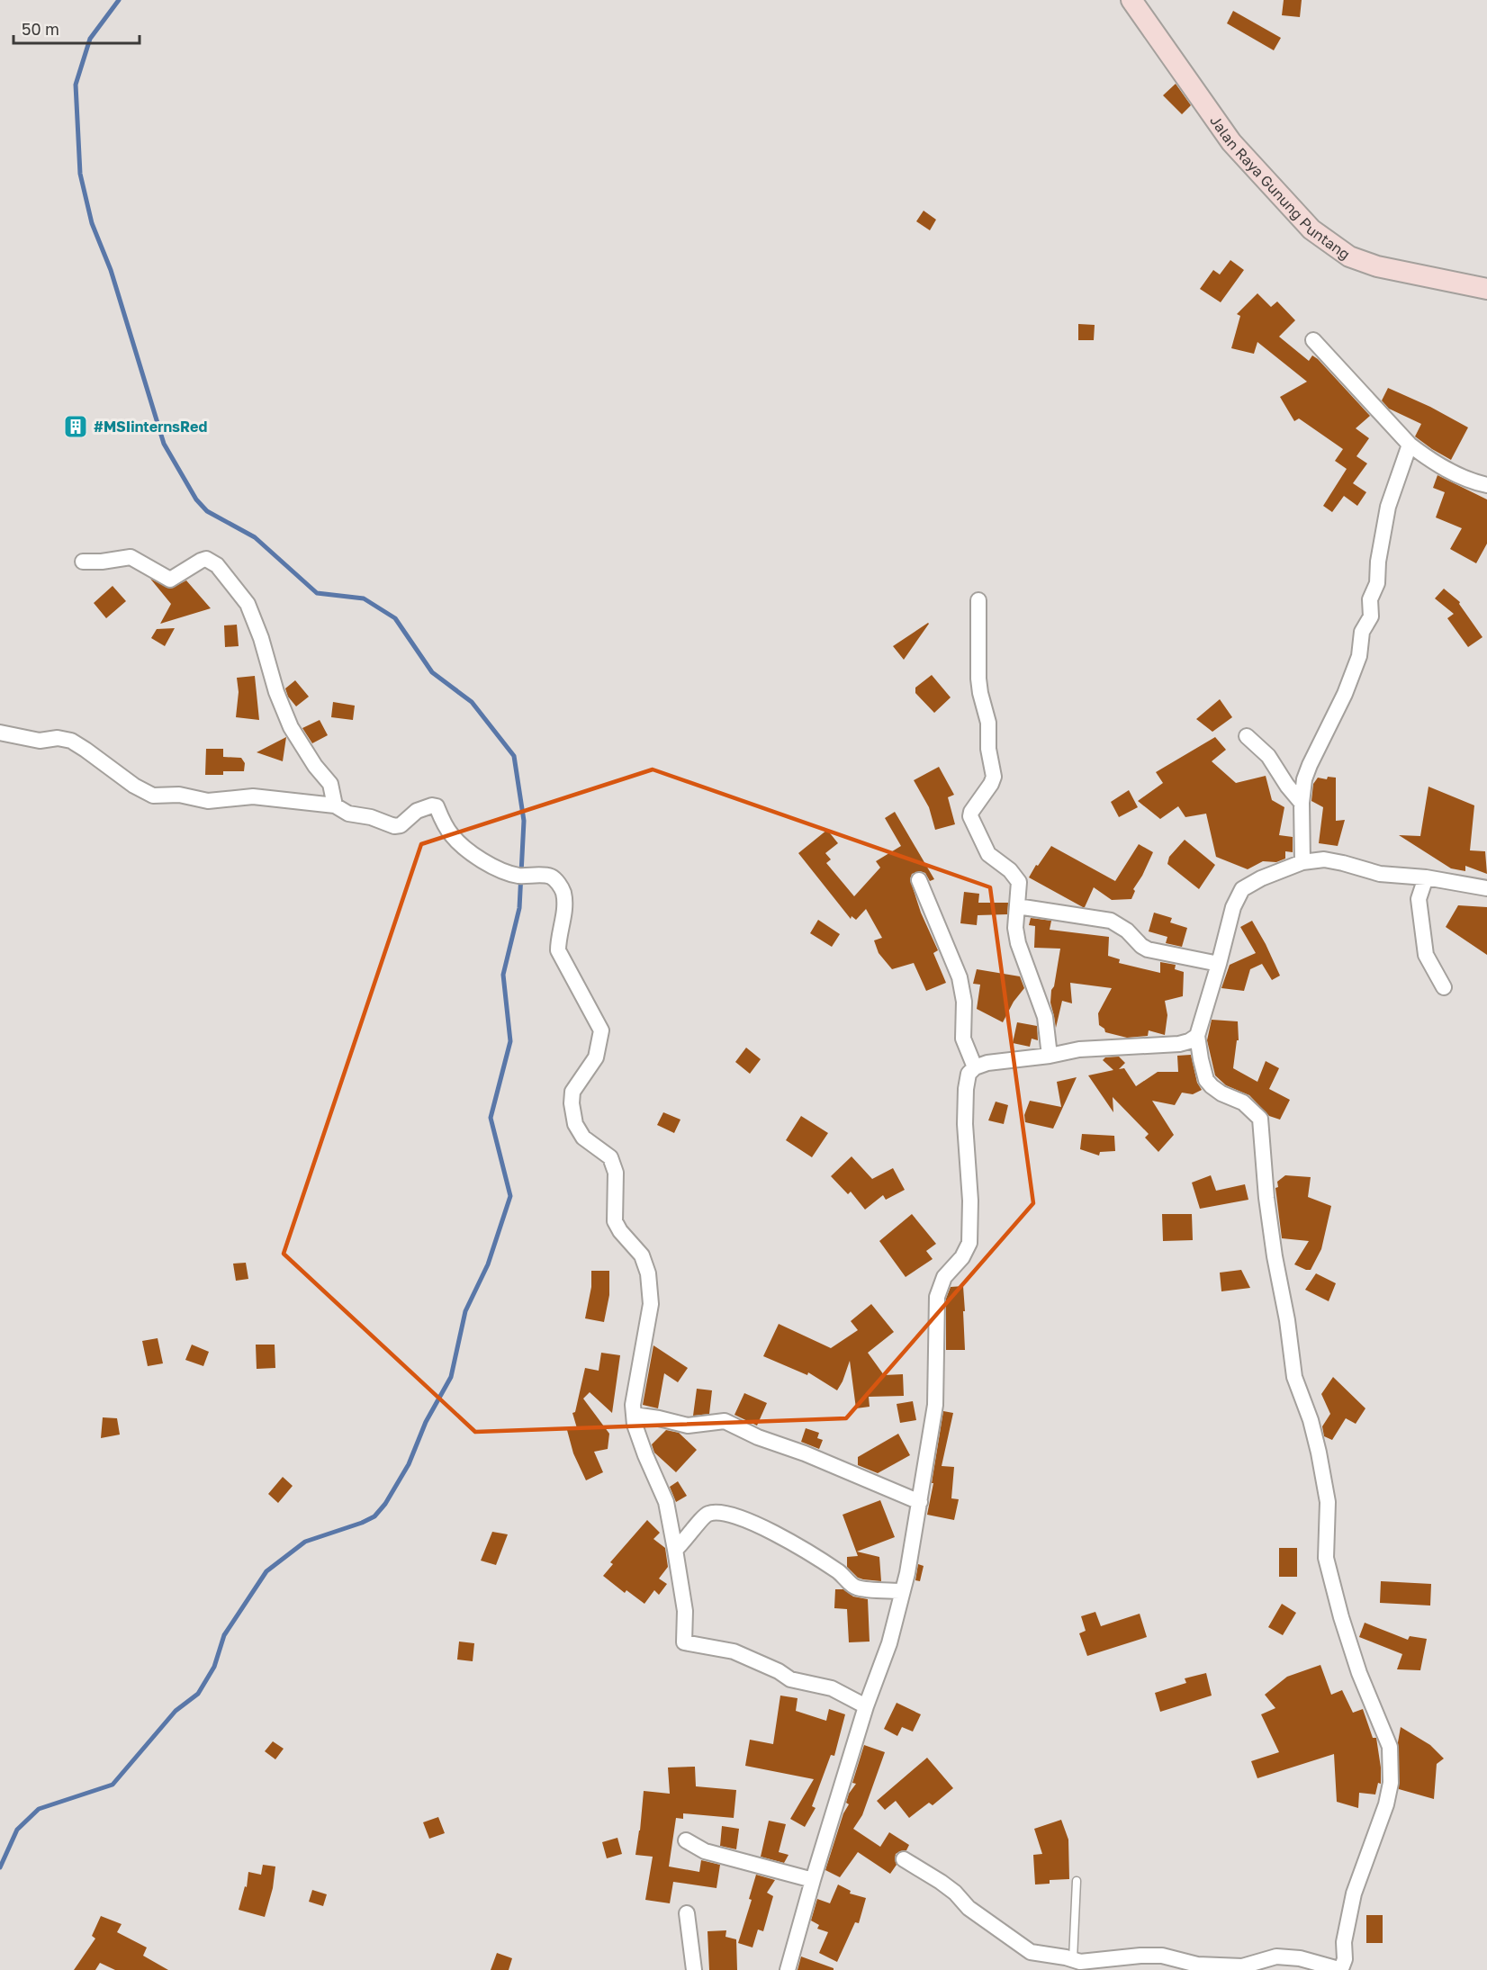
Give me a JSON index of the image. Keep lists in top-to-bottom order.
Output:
{
  "streets": {
    "street": ["Jalan Raya Gunung Puntang"]
  },
  "places": {
    "building": ["#MSIinternsRed"]
  },
  "scale_bar": "50 m"
}
